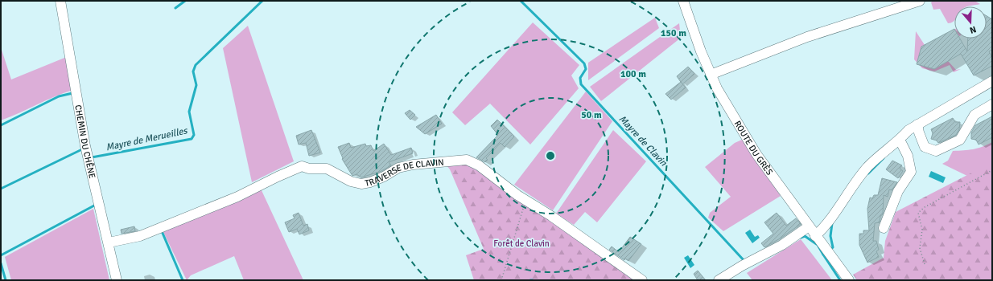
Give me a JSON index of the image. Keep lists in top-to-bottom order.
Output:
{
  "streets": {
    "street": ["CHEMIN DU CHÊNE", "ROUTE DU GRÈS", "TRAVERSE DE CLAVIN"]
  },
  "crossings": [
    ["CHEMIN DU CHÊNE", "TRAVERSE DE CLAVIN"]
  ],
  "water": ["Mayre de Merueilles", "Mayre de Clavin"],
  "parks": ["Forêt de Clavin"],
  "north": "bottom",
  "rings": ["150 m", "100 m", "50 m"]
}
